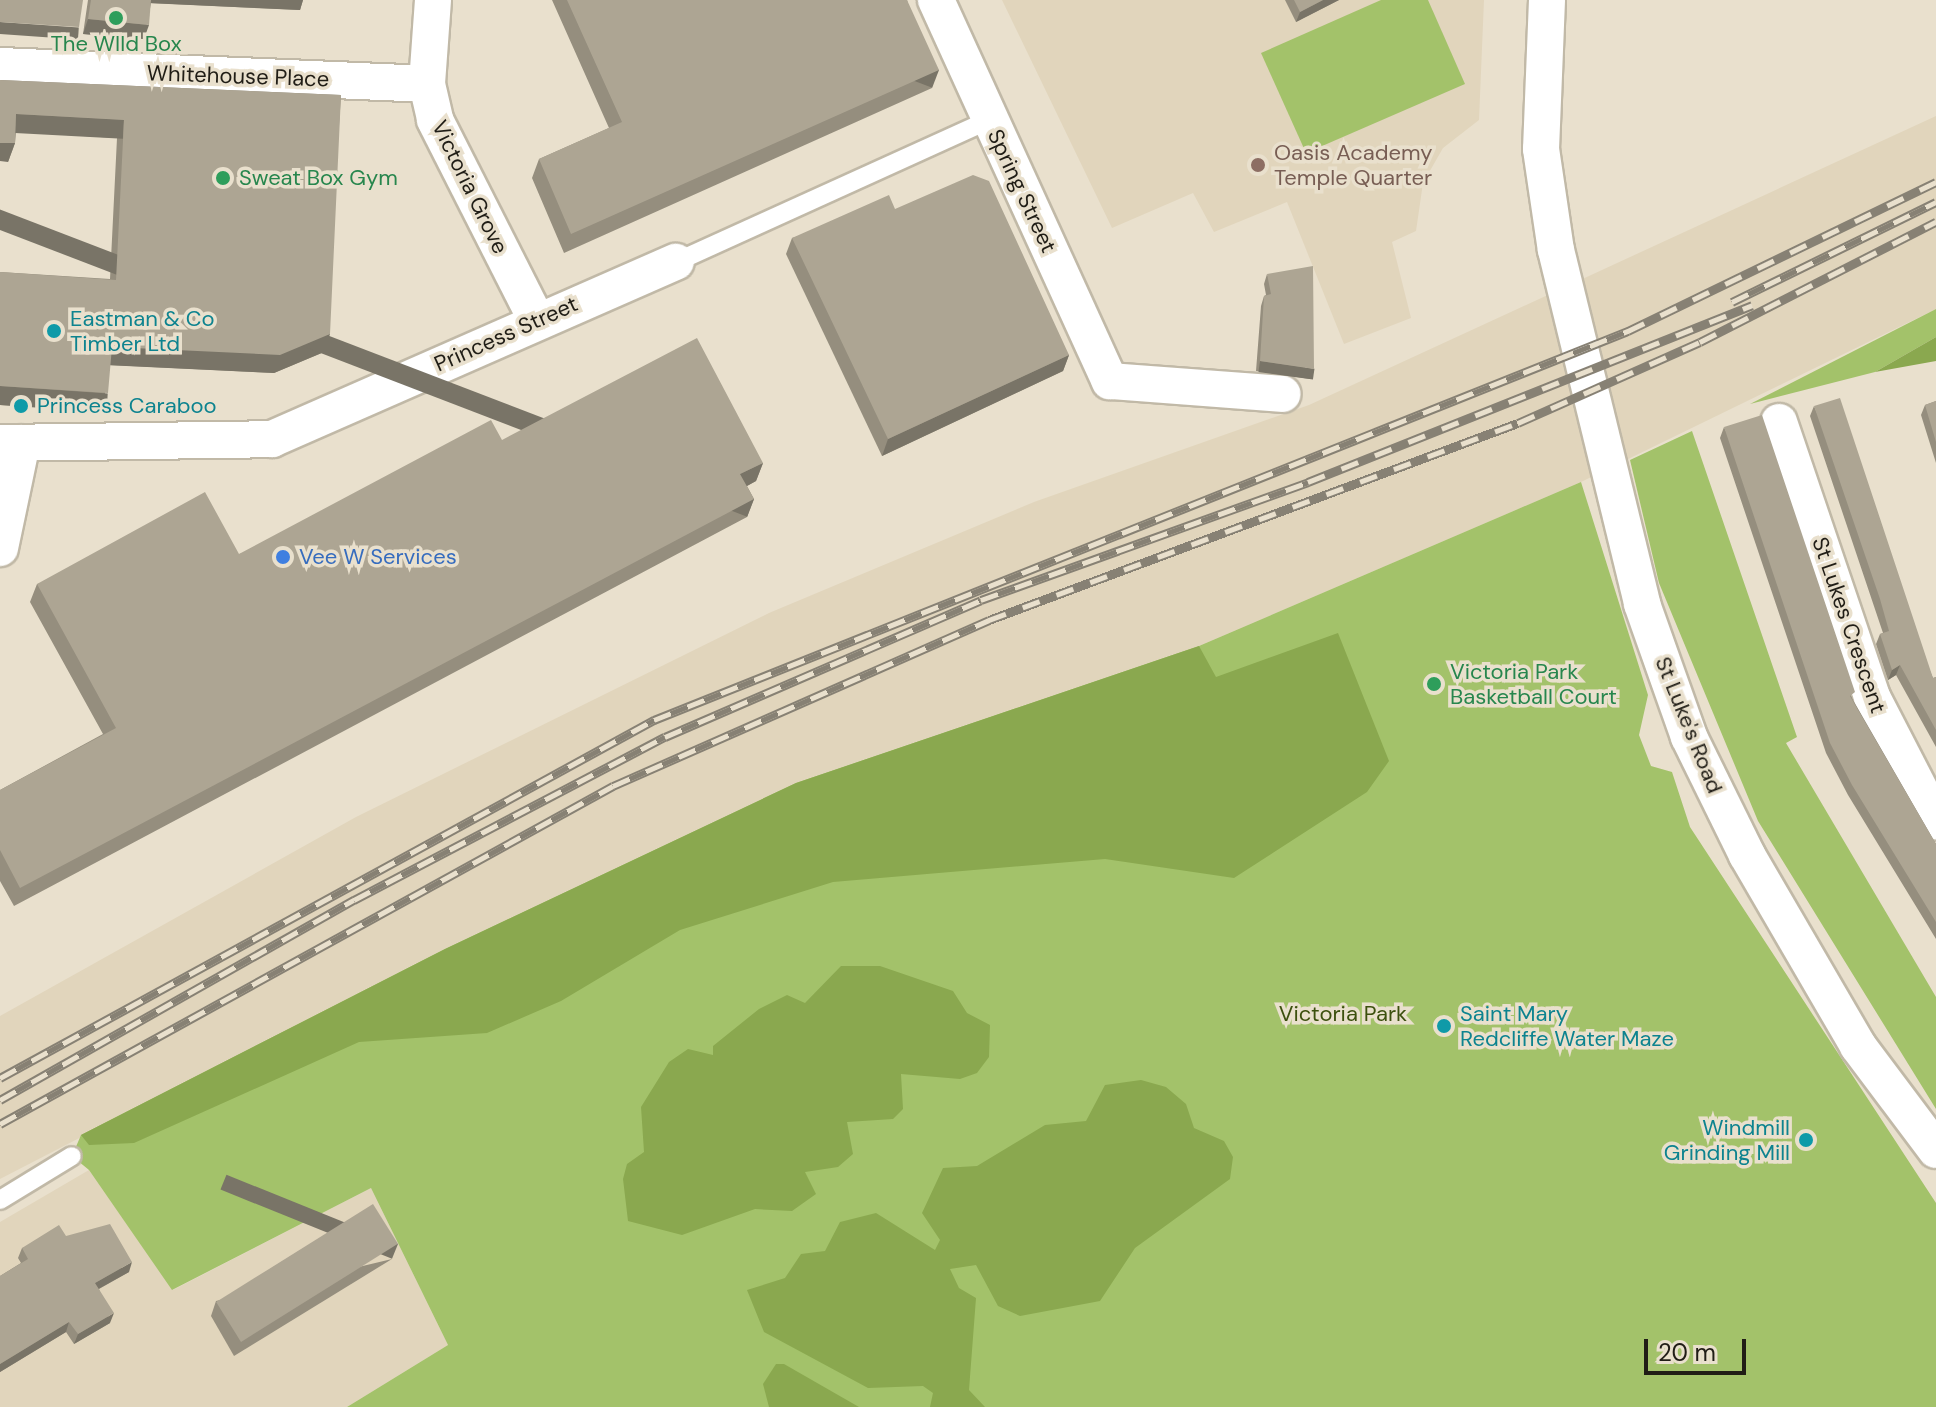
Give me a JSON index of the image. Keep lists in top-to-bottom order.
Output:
{
  "streets": {
    "street": [
      "Whitehouse Place",
      "Victoria Grove",
      "Spring Street",
      "Princess Street",
      "St Lukes Crescent",
      "St Luke's Road"
    ]
  },
  "crossings": [
    ["Whitehouse Place", "Victoria Grove"],
    ["Victoria Grove", "Princess Street"],
    ["Spring Street", "Princess Street"]
  ],
  "parks": ["Victoria Park"],
  "places": [
    "The WIld Box",
    "Oasis Academy Temple Quarter",
    "Sweat Box Gym",
    "Eastman & Co Timber Ltd",
    "Princess Caraboo",
    "Vee W Services",
    "Victoria Park Basketball Court",
    "Saint Mary Redcliffe Water Maze",
    "Windmill Grinding Mill"
  ],
  "scale_bar": "20 m"
}
